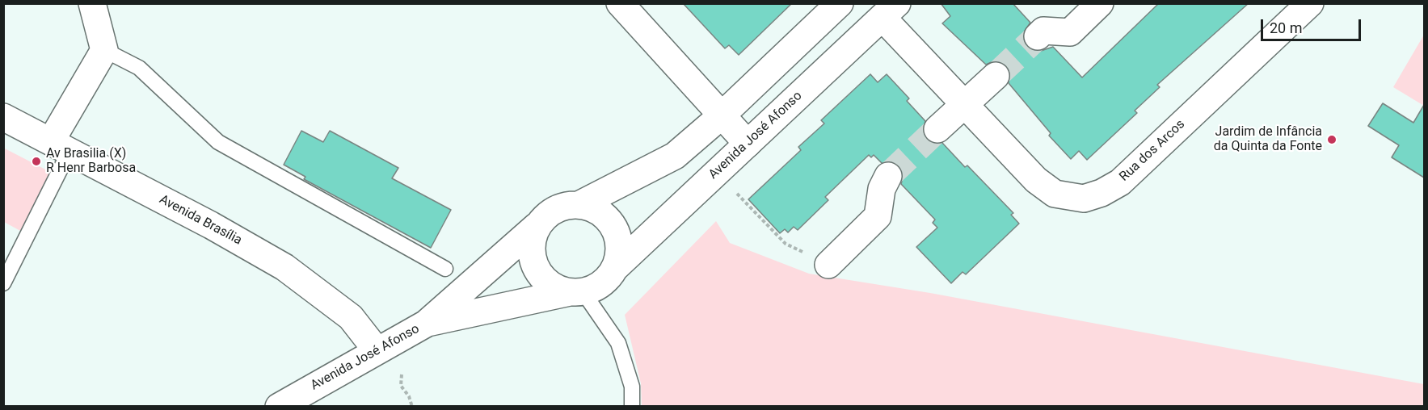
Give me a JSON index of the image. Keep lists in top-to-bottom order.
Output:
{
  "streets": {
    "street": ["Avenida José Afonso", "Rua dos Arcos", "Avenida Brasília"]
  },
  "crossings": [
    ["Avenida José Afonso", "Rua dos Arcos"],
    ["Avenida José Afonso", "Avenida Brasília"]
  ],
  "places": ["Jardim de Infância da Quinta da Fonte", "Av Brasilia (X) R Henr Barbosa"],
  "scale_bar": "20 m"
}
